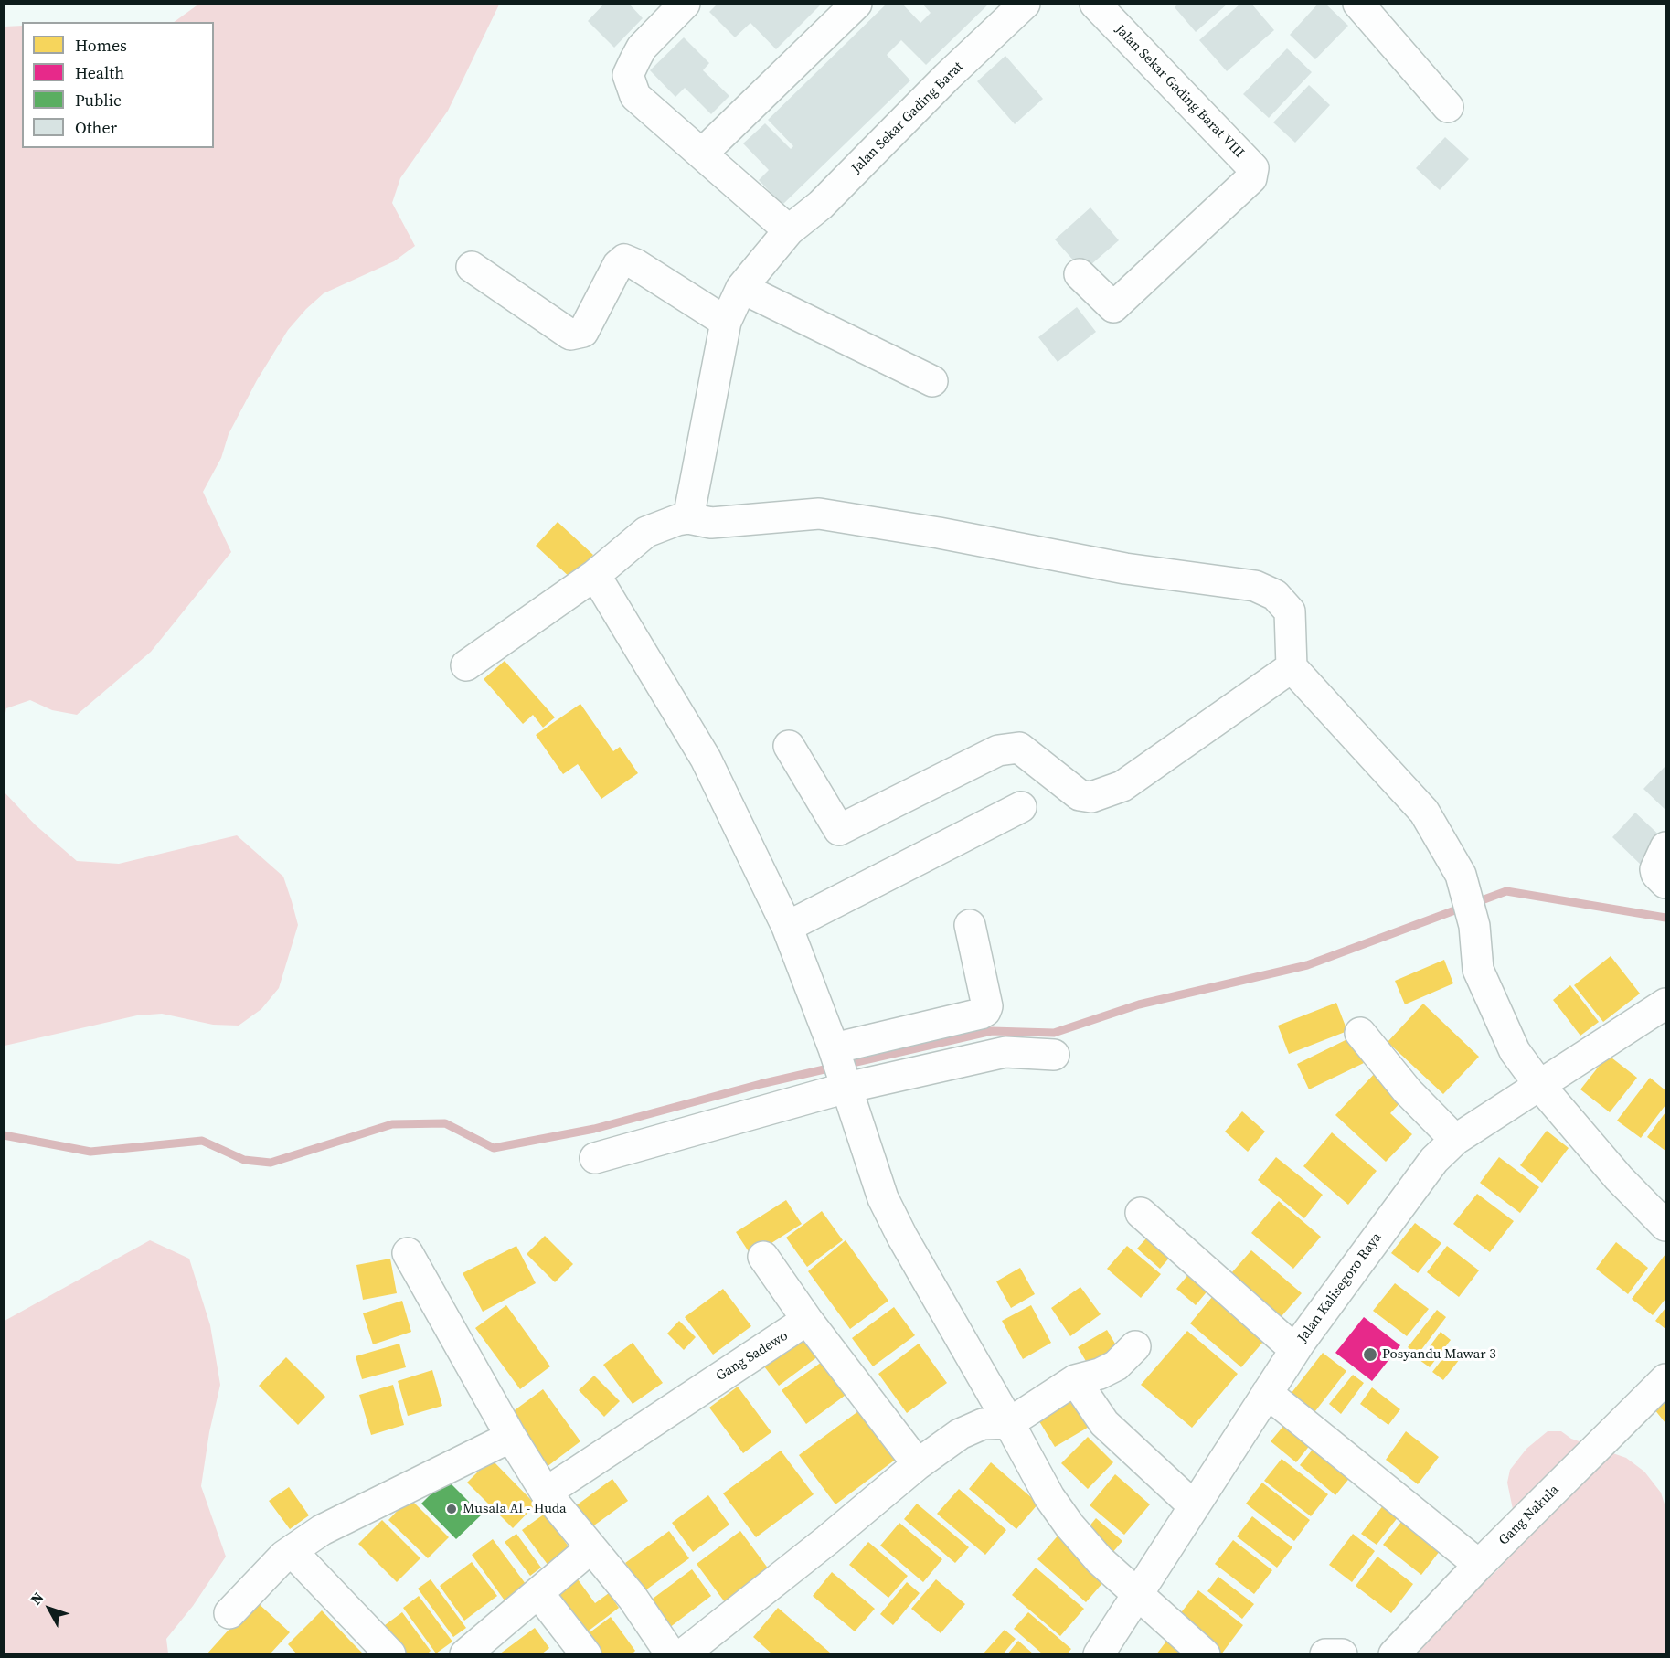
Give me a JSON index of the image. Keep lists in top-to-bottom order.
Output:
{
  "streets": {
    "street": [
      "Jalan Sekar Gading Barat VIII",
      "Jalan Sekar Gading Barat",
      "Jalan Kalisegoro Raya",
      "Gang Sadewo",
      "Gang Nakula"
    ]
  },
  "places": ["Posyandu Mawar 3", "Musala Al - Huda"],
  "legend": [
    "Homes",
    "Health",
    "Public",
    "Other"
  ],
  "north": "top left"
}
